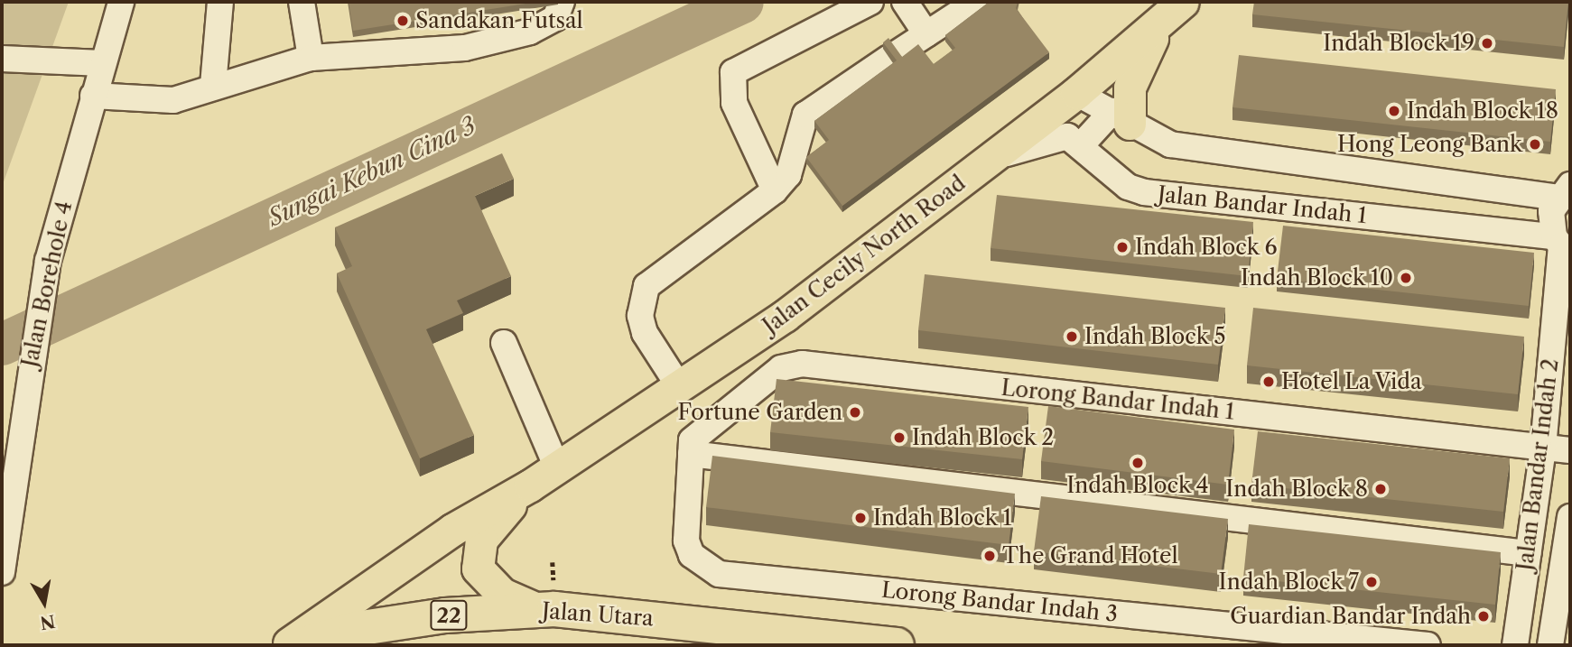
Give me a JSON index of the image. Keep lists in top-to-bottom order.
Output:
{
  "streets": {
    "highway": ["Jalan Utara", "22"],
    "main road": ["Jalan Cecily North Road"],
    "street": [
      "Jalan Bandar Indah 1",
      "Jalan Borehole 4",
      "Lorong Bandar Indah 1",
      "Jalan Bandar Indah 2",
      "Lorong Bandar Indah 3"
    ]
  },
  "crossings": [
    ["Jalan Bandar Indah 1", "Jalan Cecily North Road"],
    ["Jalan Bandar Indah 1", "Jalan Bandar Indah 2"],
    ["Jalan Cecily North Road", "Jalan Utara"],
    ["Lorong Bandar Indah 1", "Jalan Bandar Indah 2"],
    ["Lorong Bandar Indah 1", "Lorong Bandar Indah 3"]
  ],
  "water": ["Sungai Kebun Cina 3"],
  "places": [
    "Sandakan Futsal",
    "Indah Block 19",
    "Indah Block 18",
    "Hong Leong Bank",
    "Indah Block 6",
    "Indah Block 10",
    "Indah Block 5",
    "Hotel La Vida",
    "Fortune Garden",
    "Indah Block 2",
    "Indah Block 4",
    "Indah Block 8",
    "Indah Block 1",
    "The Grand Hotel",
    "Indah Block 7",
    "Guardian Bandar Indah"
  ],
  "north": "bottom"
}
